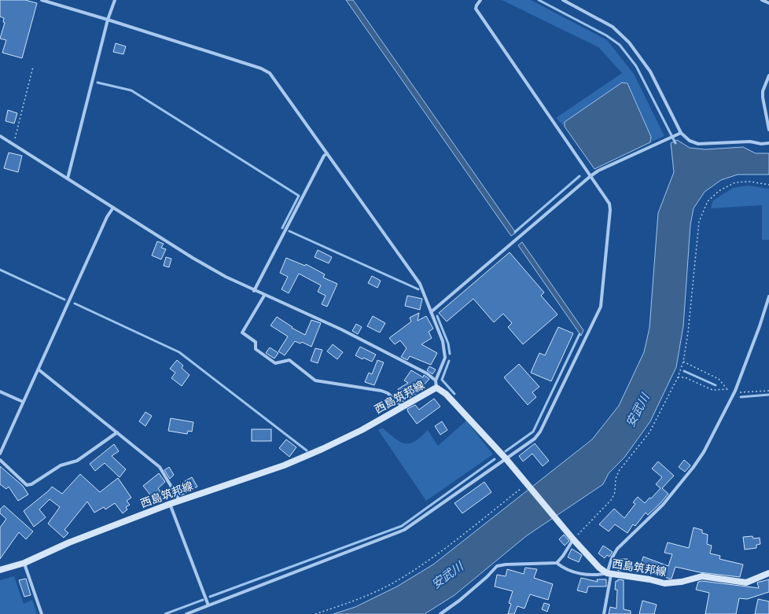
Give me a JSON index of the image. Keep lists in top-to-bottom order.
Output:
{
  "streets": {
    "main road": ["西島筑邦線"]
  },
  "water": ["安武川"]
}
